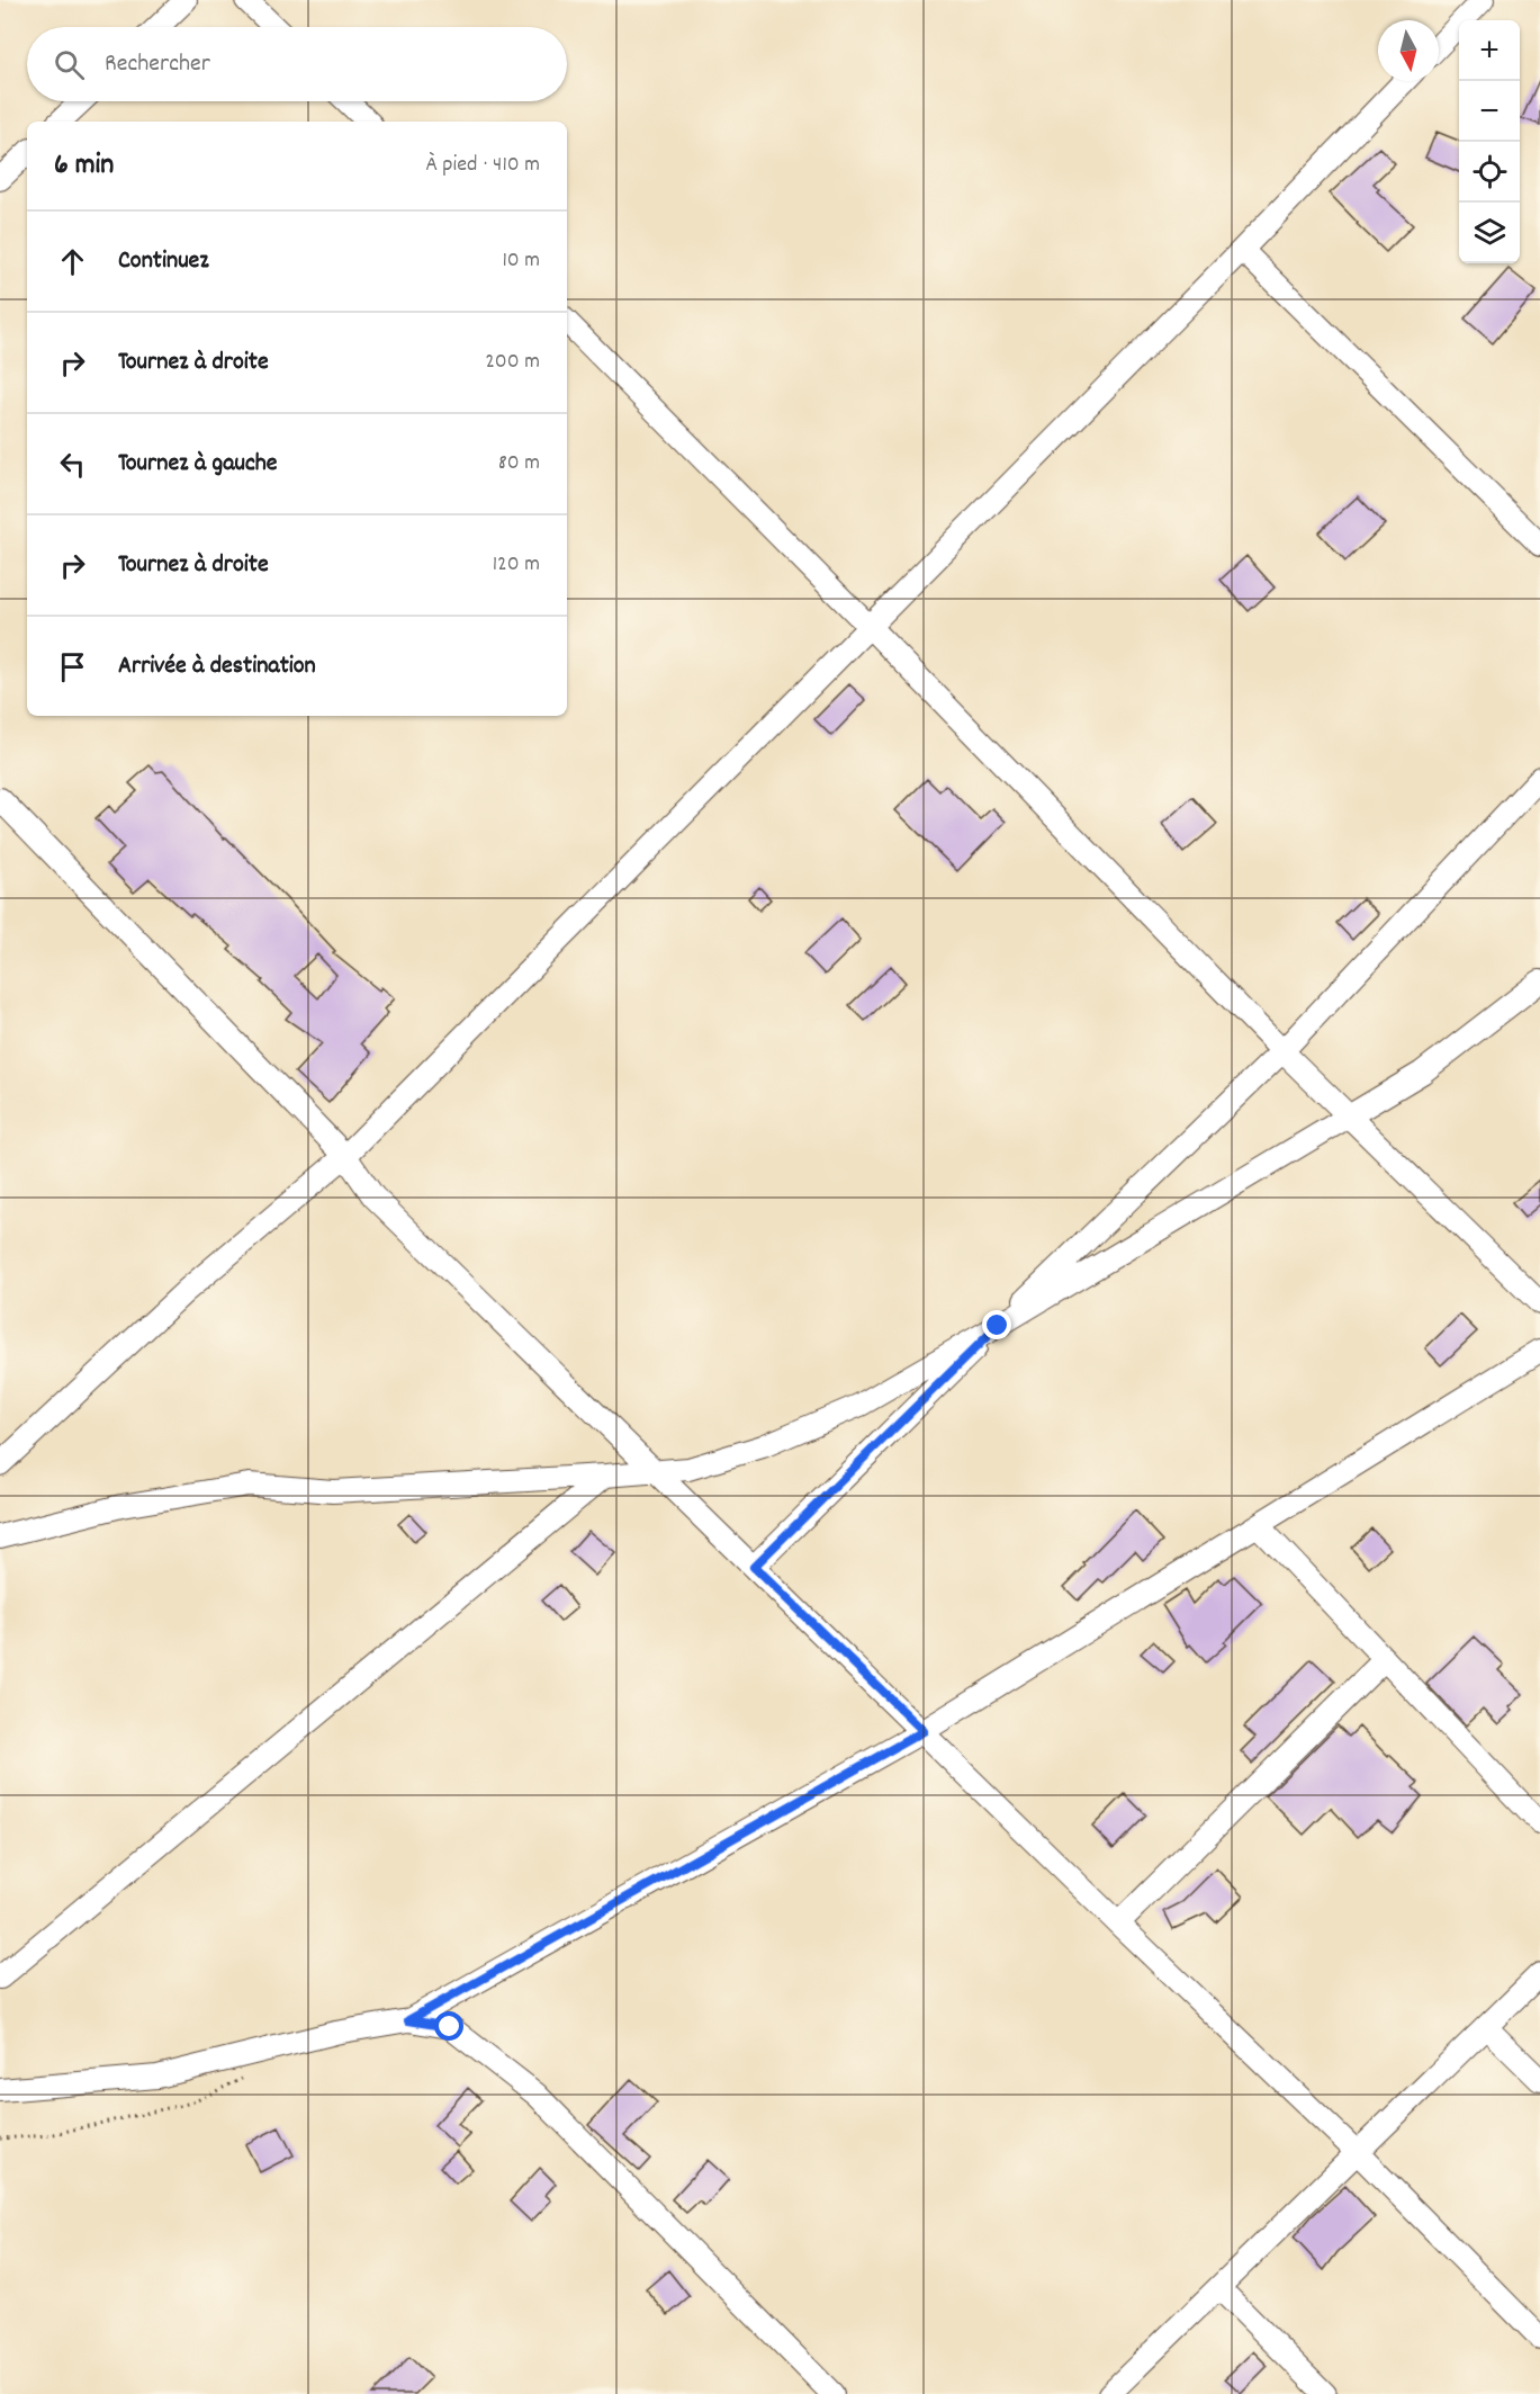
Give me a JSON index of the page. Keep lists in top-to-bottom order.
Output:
{
  "north": "bottom",
  "page": {
    "map_buttons": ["+", "−"],
    "search": "Rechercher",
    "heading": ["6 min", "À pied · 410 m"],
    "list": [
      ["Continuez", "10 m"],
      ["Tournez à droite", "200 m"],
      ["Tournez à gauche", "80 m"],
      ["Tournez à droite", "120 m"],
      "Arrivée à destination"
    ]
  }
}
